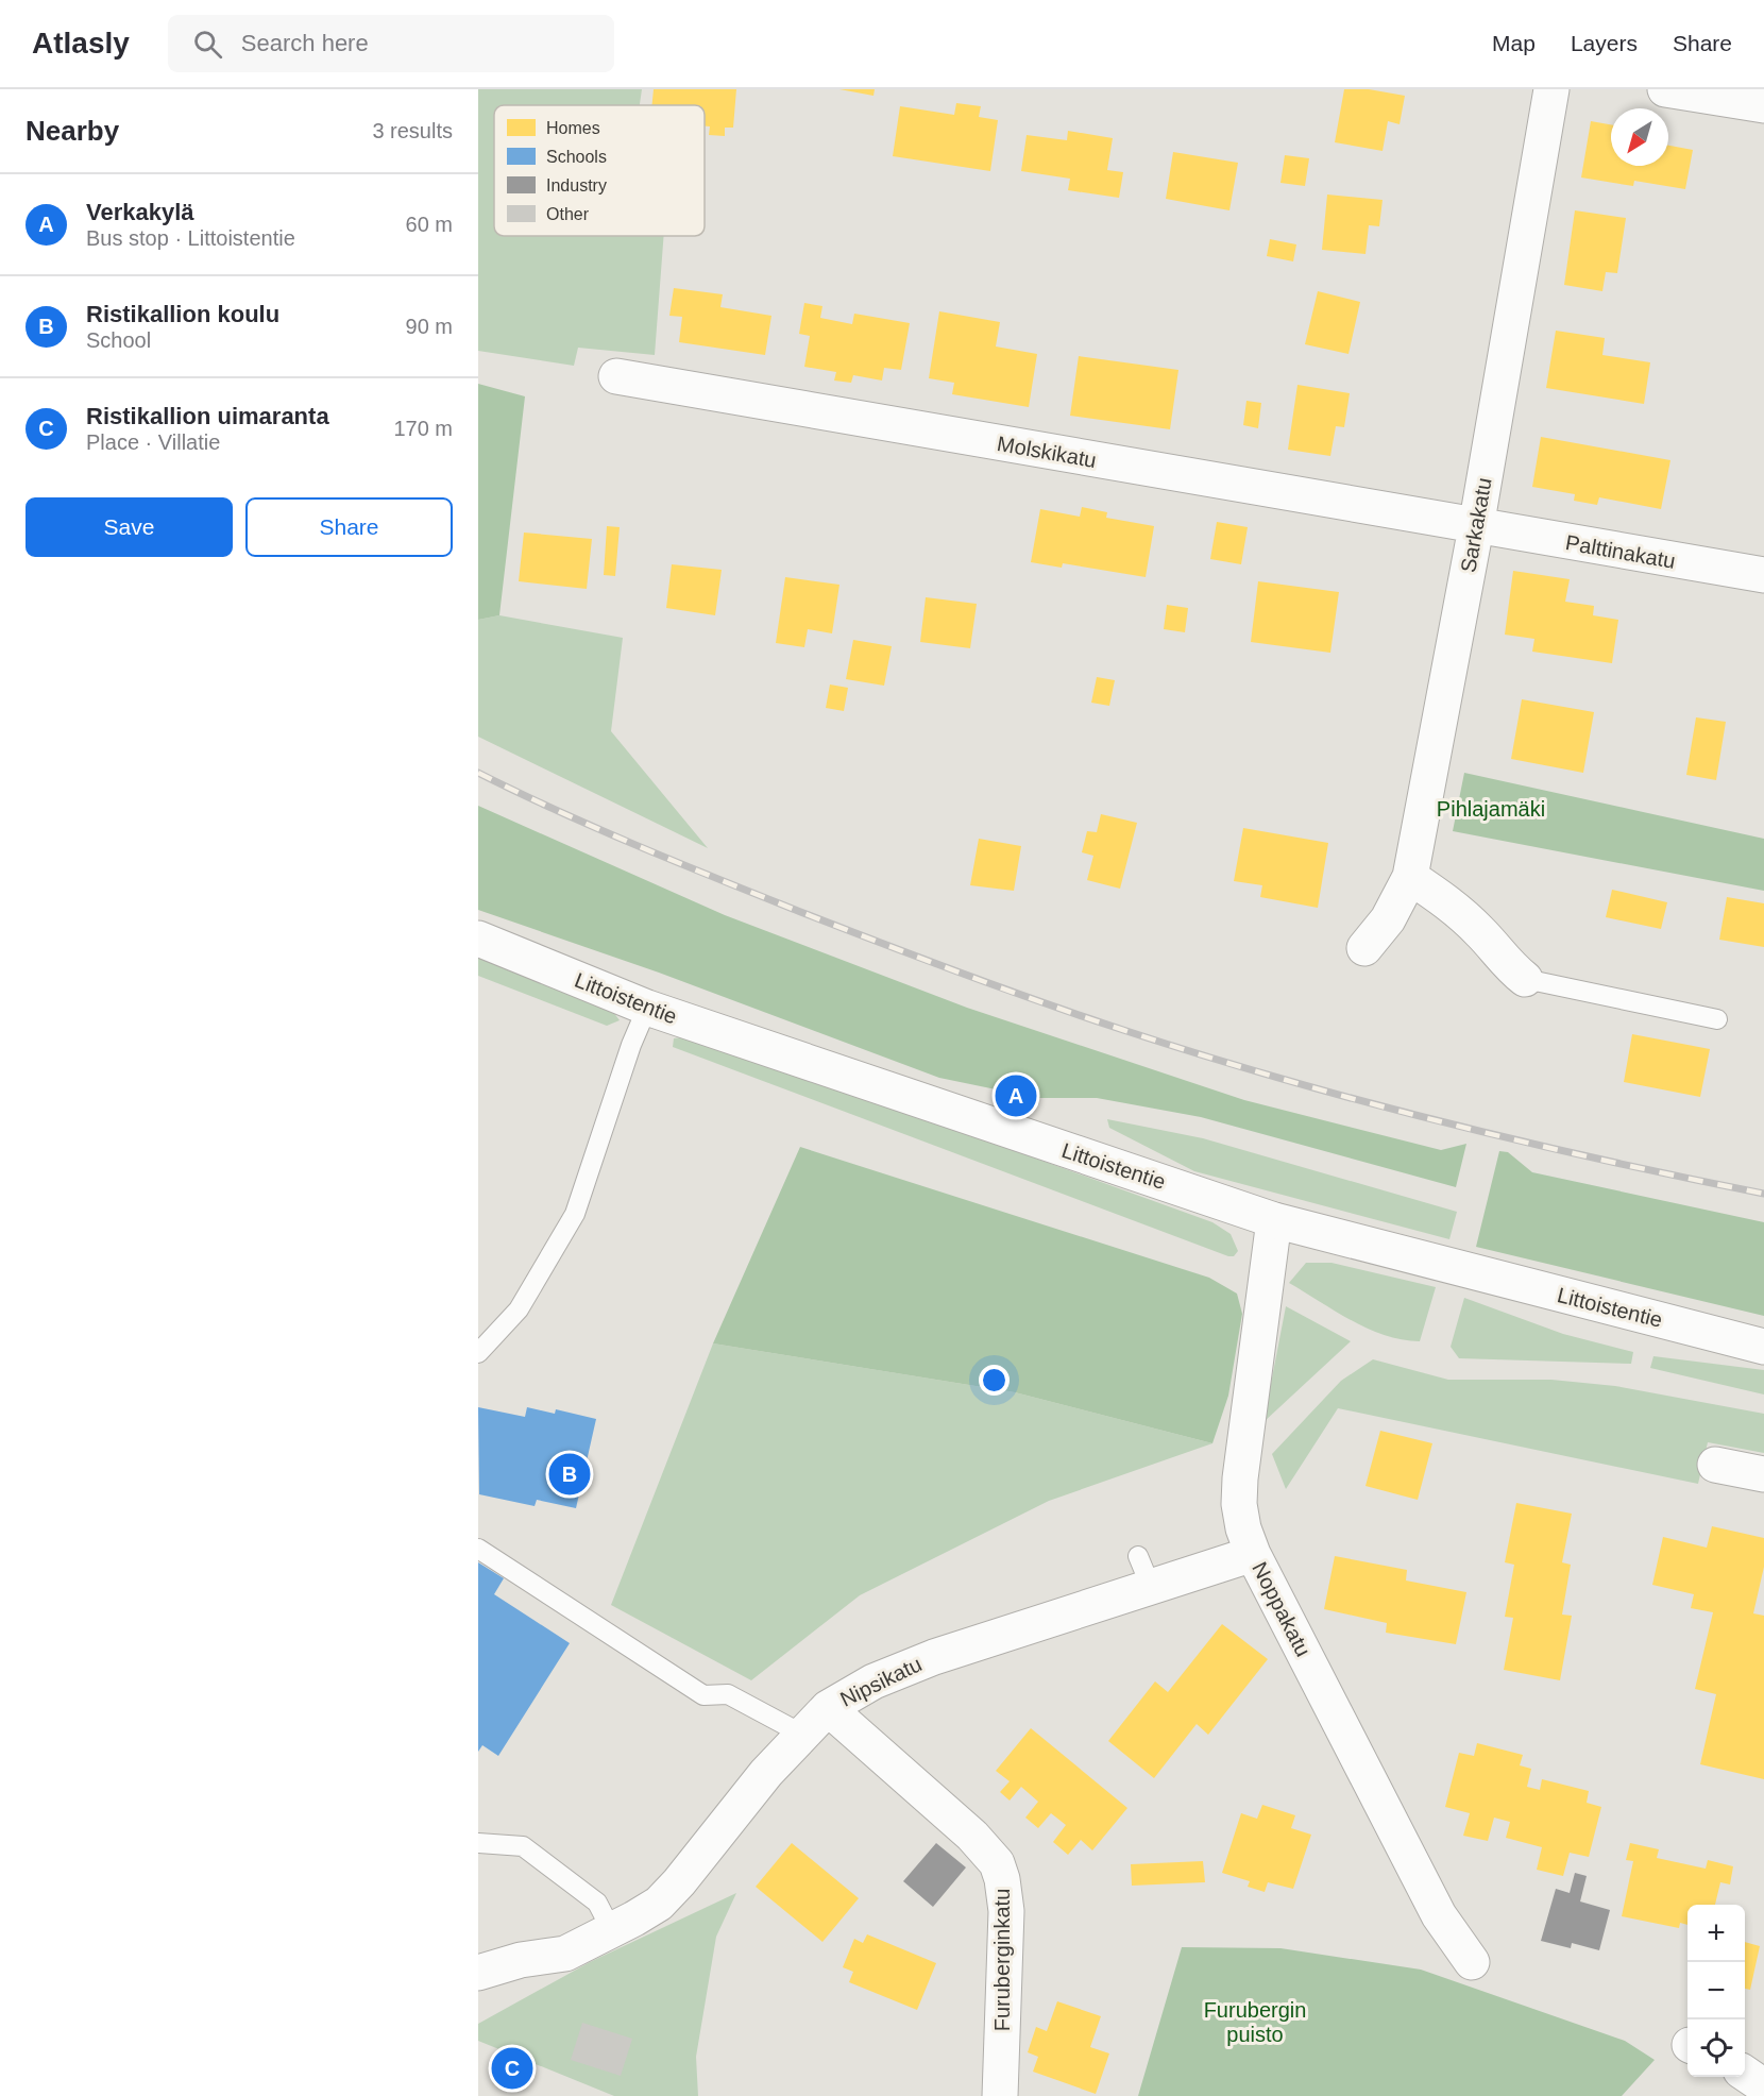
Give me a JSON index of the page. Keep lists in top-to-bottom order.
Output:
{
  "streets": {
    "street": [
      "Molskikatu",
      "Sarkakatu",
      "Palttinakatu",
      "Littoistentie",
      "Noppakatu",
      "Nipsikatu",
      "Furuberginkatu"
    ]
  },
  "crossings": [
    ["Molskikatu", "Sarkakatu"],
    ["Molskikatu", "Palttinakatu"],
    ["Sarkakatu", "Palttinakatu"],
    ["Littoistentie", "Noppakatu"],
    ["Noppakatu", "Nipsikatu"],
    ["Nipsikatu", "Furuberginkatu"]
  ],
  "parks": ["Pihlajamäki", "Furubergin puisto"],
  "legend": [
    "Homes",
    "Schools",
    "Industry",
    "Other"
  ],
  "north": "bottom left",
  "page": {
    "header": "Atlasly",
    "search": "Search here",
    "nav": ["Map", "Layers", "Share"],
    "heading": ["Nearby", "3 results"],
    "list": [
      {
        "mark": "A",
        "name": "Verkakylä",
        "note": "Bus stop · Littoistentie",
        "value": "60 m"
      },
      {
        "mark": "B",
        "name": "Ristikallion koulu",
        "note": "School",
        "value": "90 m"
      },
      {
        "mark": "C",
        "name": "Ristikallion uimaranta",
        "note": "Place · Villatie",
        "value": "170 m"
      }
    ],
    "buttons": ["Save", "Share"],
    "pins": ["A", "B", "C"],
    "map_buttons": ["+", "−"]
  }
}
